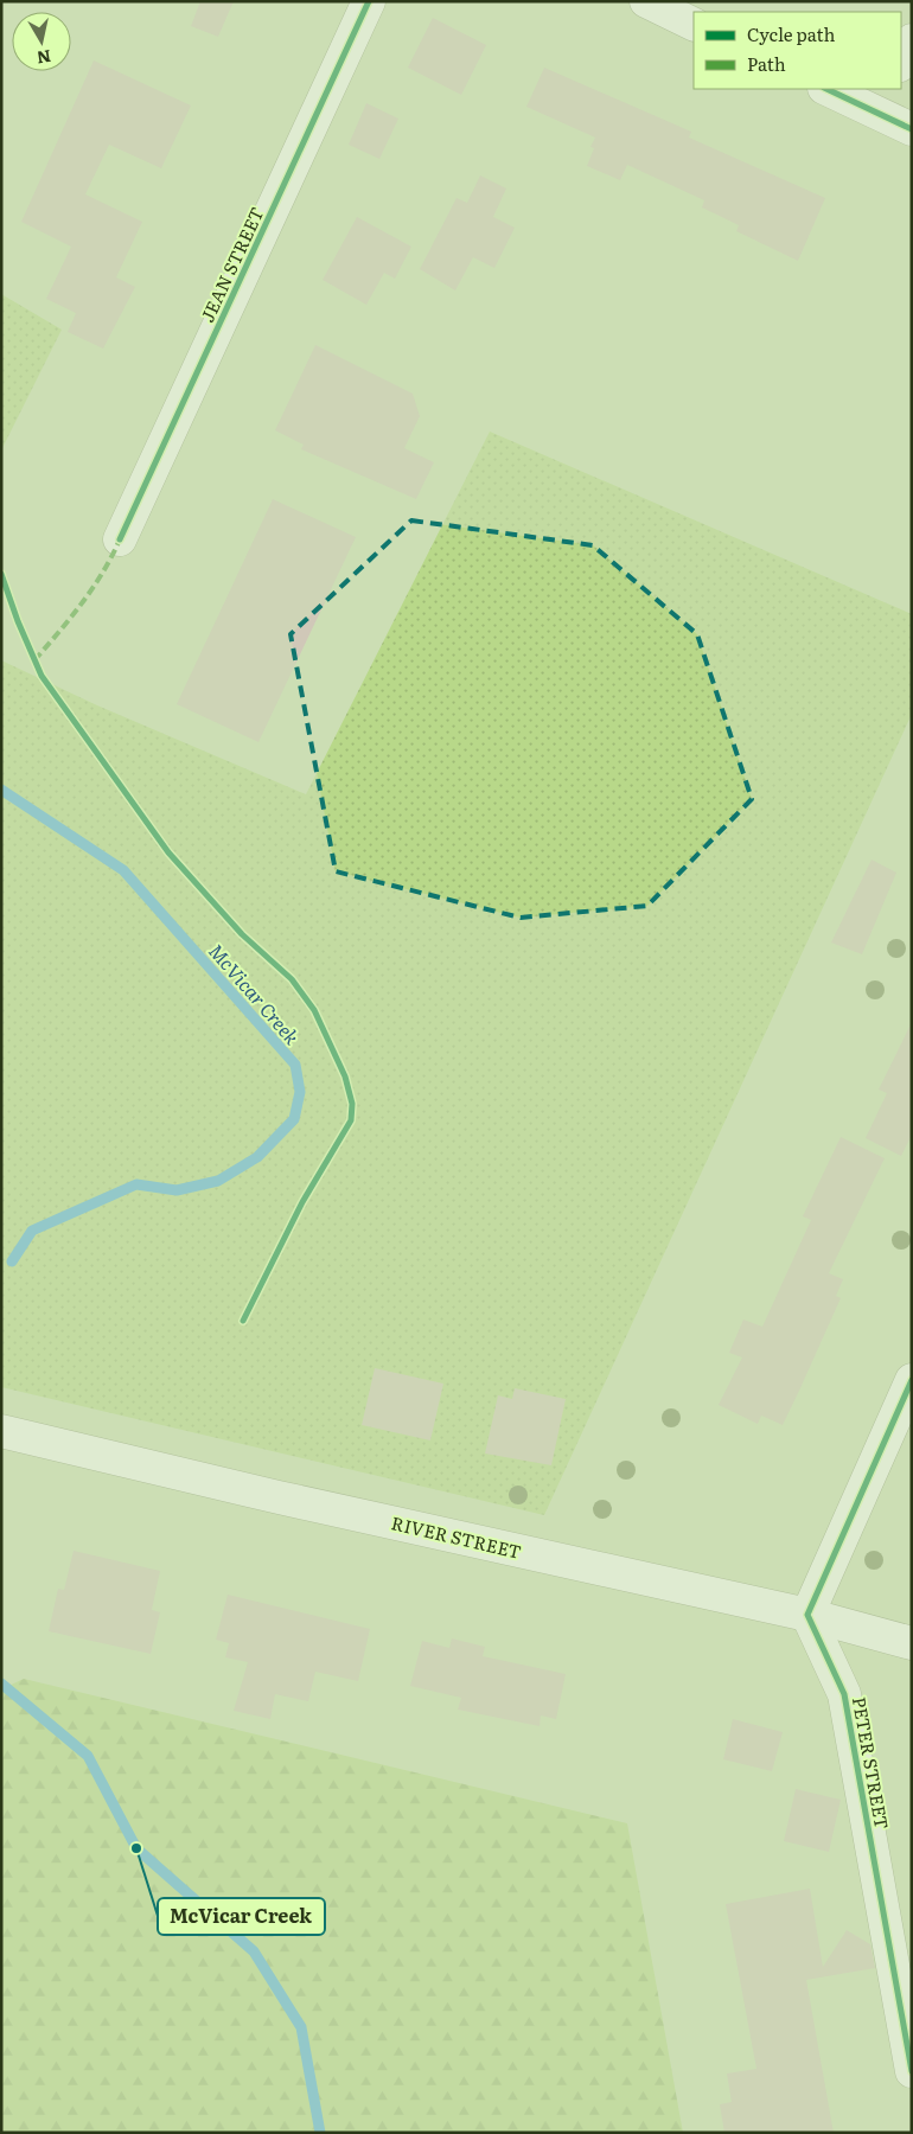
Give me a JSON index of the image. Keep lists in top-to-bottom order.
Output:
{
  "streets": {
    "street": ["JEAN STREET", "RIVER STREET", "PETER STREET"]
  },
  "crossings": [
    ["RIVER STREET", "PETER STREET"]
  ],
  "water": ["McVicar Creek"],
  "places": ["McVicar Creek"],
  "legend": ["Cycle path", "Path"],
  "north": "bottom"
}
